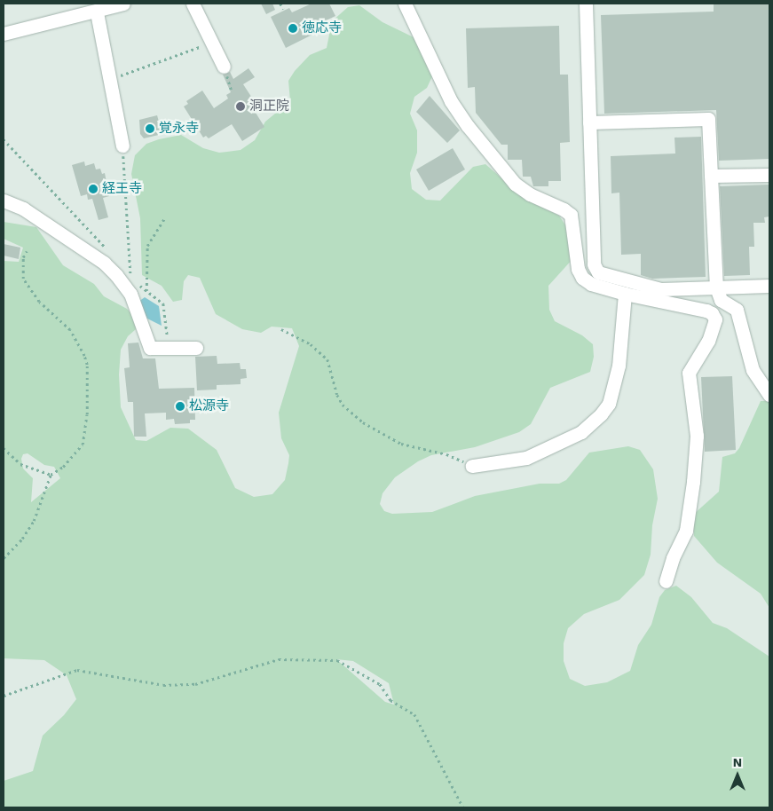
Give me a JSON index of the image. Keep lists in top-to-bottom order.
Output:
{
  "places": [
    "徳応寺",
    "洞正院",
    "覚永寺",
    "経王寺",
    "松源寺"
  ],
  "north": "top"
}
